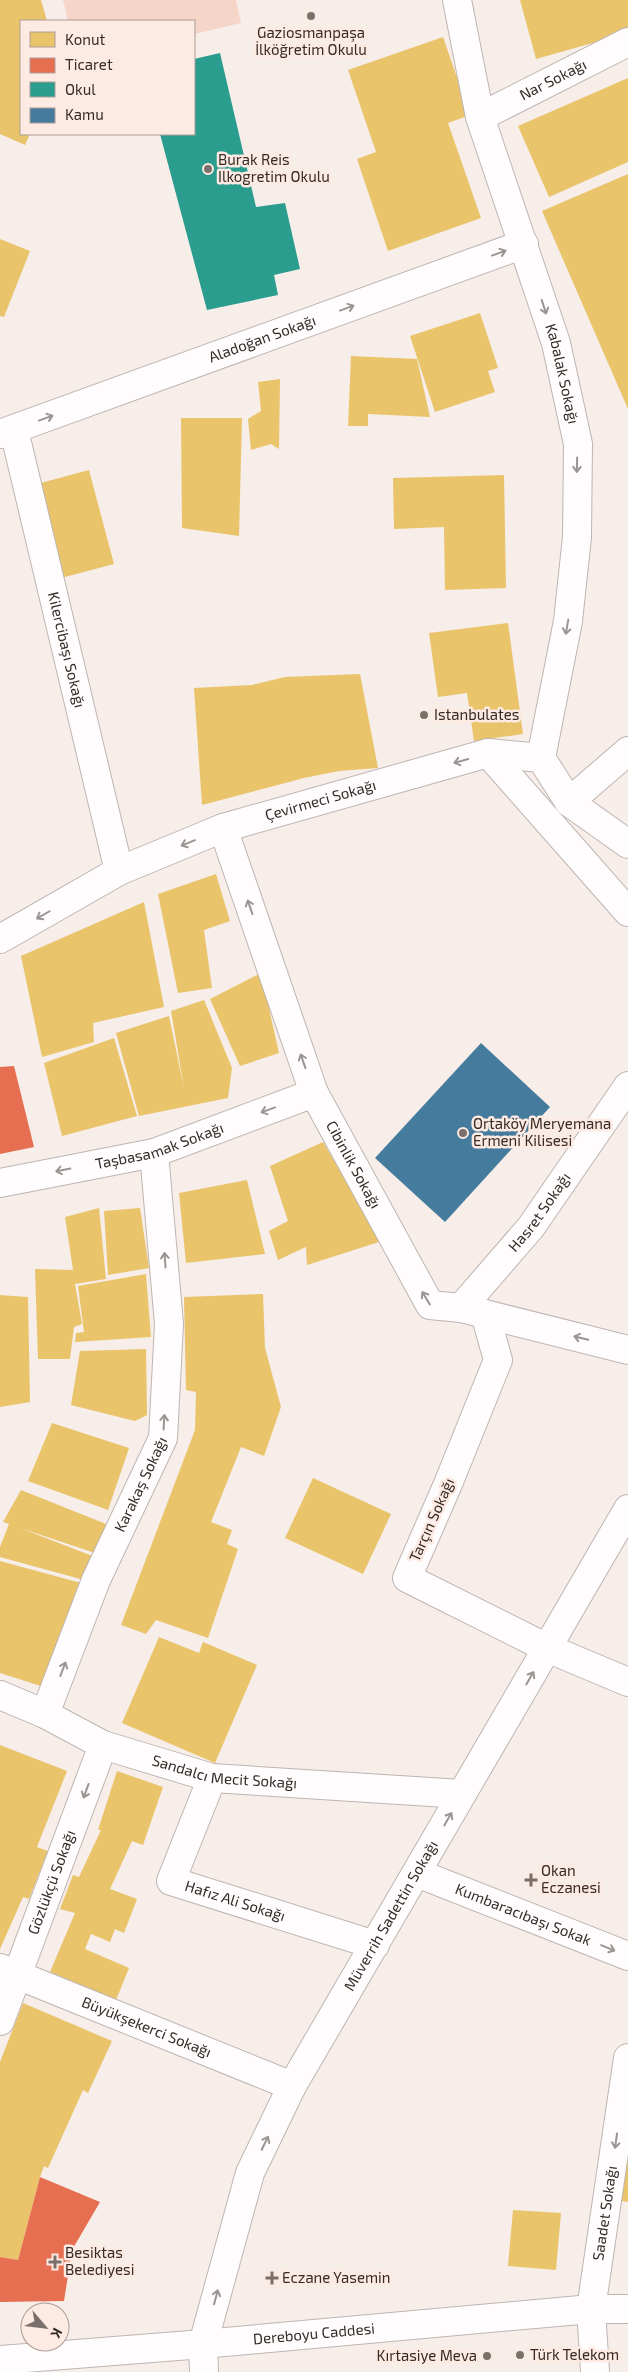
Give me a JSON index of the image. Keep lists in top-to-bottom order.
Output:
{
  "streets": {
    "street": [
      "Nar Sokağı",
      "Aladoğan Sokağı",
      "Kabalak Sokağı",
      "Kilercibaşı Sokağı",
      "Çevirmeci Sokağı",
      "Taşbasamak Sokağı",
      "Cibinlik Sokağı",
      "Hasret Sokağı",
      "Karakaş Sokağı",
      "Tarçın Sokağı",
      "Sandalcı Mecit Sokağı",
      "Gözlükçü Sokağı",
      "Hafız Ali Sokağı",
      "Kumbaracıbaşı Sokak",
      "Müverrih Sadettin Sokağı",
      "Büyükşekerci Sokağı",
      "Saadet Sokağı",
      "Dereboyu Caddesi"
    ]
  },
  "crossings": [
    ["Nar Sokağı", "Kabalak Sokağı"],
    ["Aladoğan Sokağı", "Kabalak Sokağı"],
    ["Aladoğan Sokağı", "Kilercibaşı Sokağı"],
    ["Kabalak Sokağı", "Çevirmeci Sokağı"],
    ["Kilercibaşı Sokağı", "Çevirmeci Sokağı"],
    ["Çevirmeci Sokağı", "Cibinlik Sokağı"],
    ["Taşbasamak Sokağı", "Cibinlik Sokağı"],
    ["Taşbasamak Sokağı", "Karakaş Sokağı"],
    ["Cibinlik Sokağı", "Hasret Sokağı"],
    ["Cibinlik Sokağı", "Tarçın Sokağı"],
    ["Hasret Sokağı", "Tarçın Sokağı"],
    ["Karakaş Sokağı", "Sandalcı Mecit Sokağı"],
    ["Tarçın Sokağı", "Müverrih Sadettin Sokağı"],
    ["Sandalcı Mecit Sokağı", "Gözlükçü Sokağı"],
    ["Sandalcı Mecit Sokağı", "Hafız Ali Sokağı"],
    ["Sandalcı Mecit Sokağı", "Müverrih Sadettin Sokağı"],
    ["Gözlükçü Sokağı", "Büyükşekerci Sokağı"],
    ["Hafız Ali Sokağı", "Müverrih Sadettin Sokağı"],
    ["Kumbaracıbaşı Sokak", "Müverrih Sadettin Sokağı"],
    ["Müverrih Sadettin Sokağı", "Büyükşekerci Sokağı"],
    ["Müverrih Sadettin Sokağı", "Dereboyu Caddesi"],
    ["Saadet Sokağı", "Dereboyu Caddesi"]
  ],
  "one_way": [
    "Aladoğan Sokağı",
    "Kabalak Sokağı",
    "Çevirmeci Sokağı",
    "Taşbasamak Sokağı",
    "Cibinlik Sokağı",
    "Karakaş Sokağı",
    "Gözlükçü Sokağı",
    "Kumbaracıbaşı Sokak",
    "Müverrih Sadettin Sokağı",
    "Saadet Sokağı"
  ],
  "places": {
    "other": [
      "Gaziosmanpaşa İlköğretim Okulu",
      "Burak Reis Ilkogretim Okulu",
      "Istanbulates",
      "Ortaköy Meryemana Ermeni Kilisesi",
      "Türk Telekom",
      "Kırtasiye Meva"
    ],
    "health": ["Okan Eczanesi", "Besiktas Belediyesi", "Eczane Yasemin"]
  },
  "legend": [
    "Konut",
    "Ticaret",
    "Okul",
    "Kamu"
  ],
  "north": "bottom right"
}
